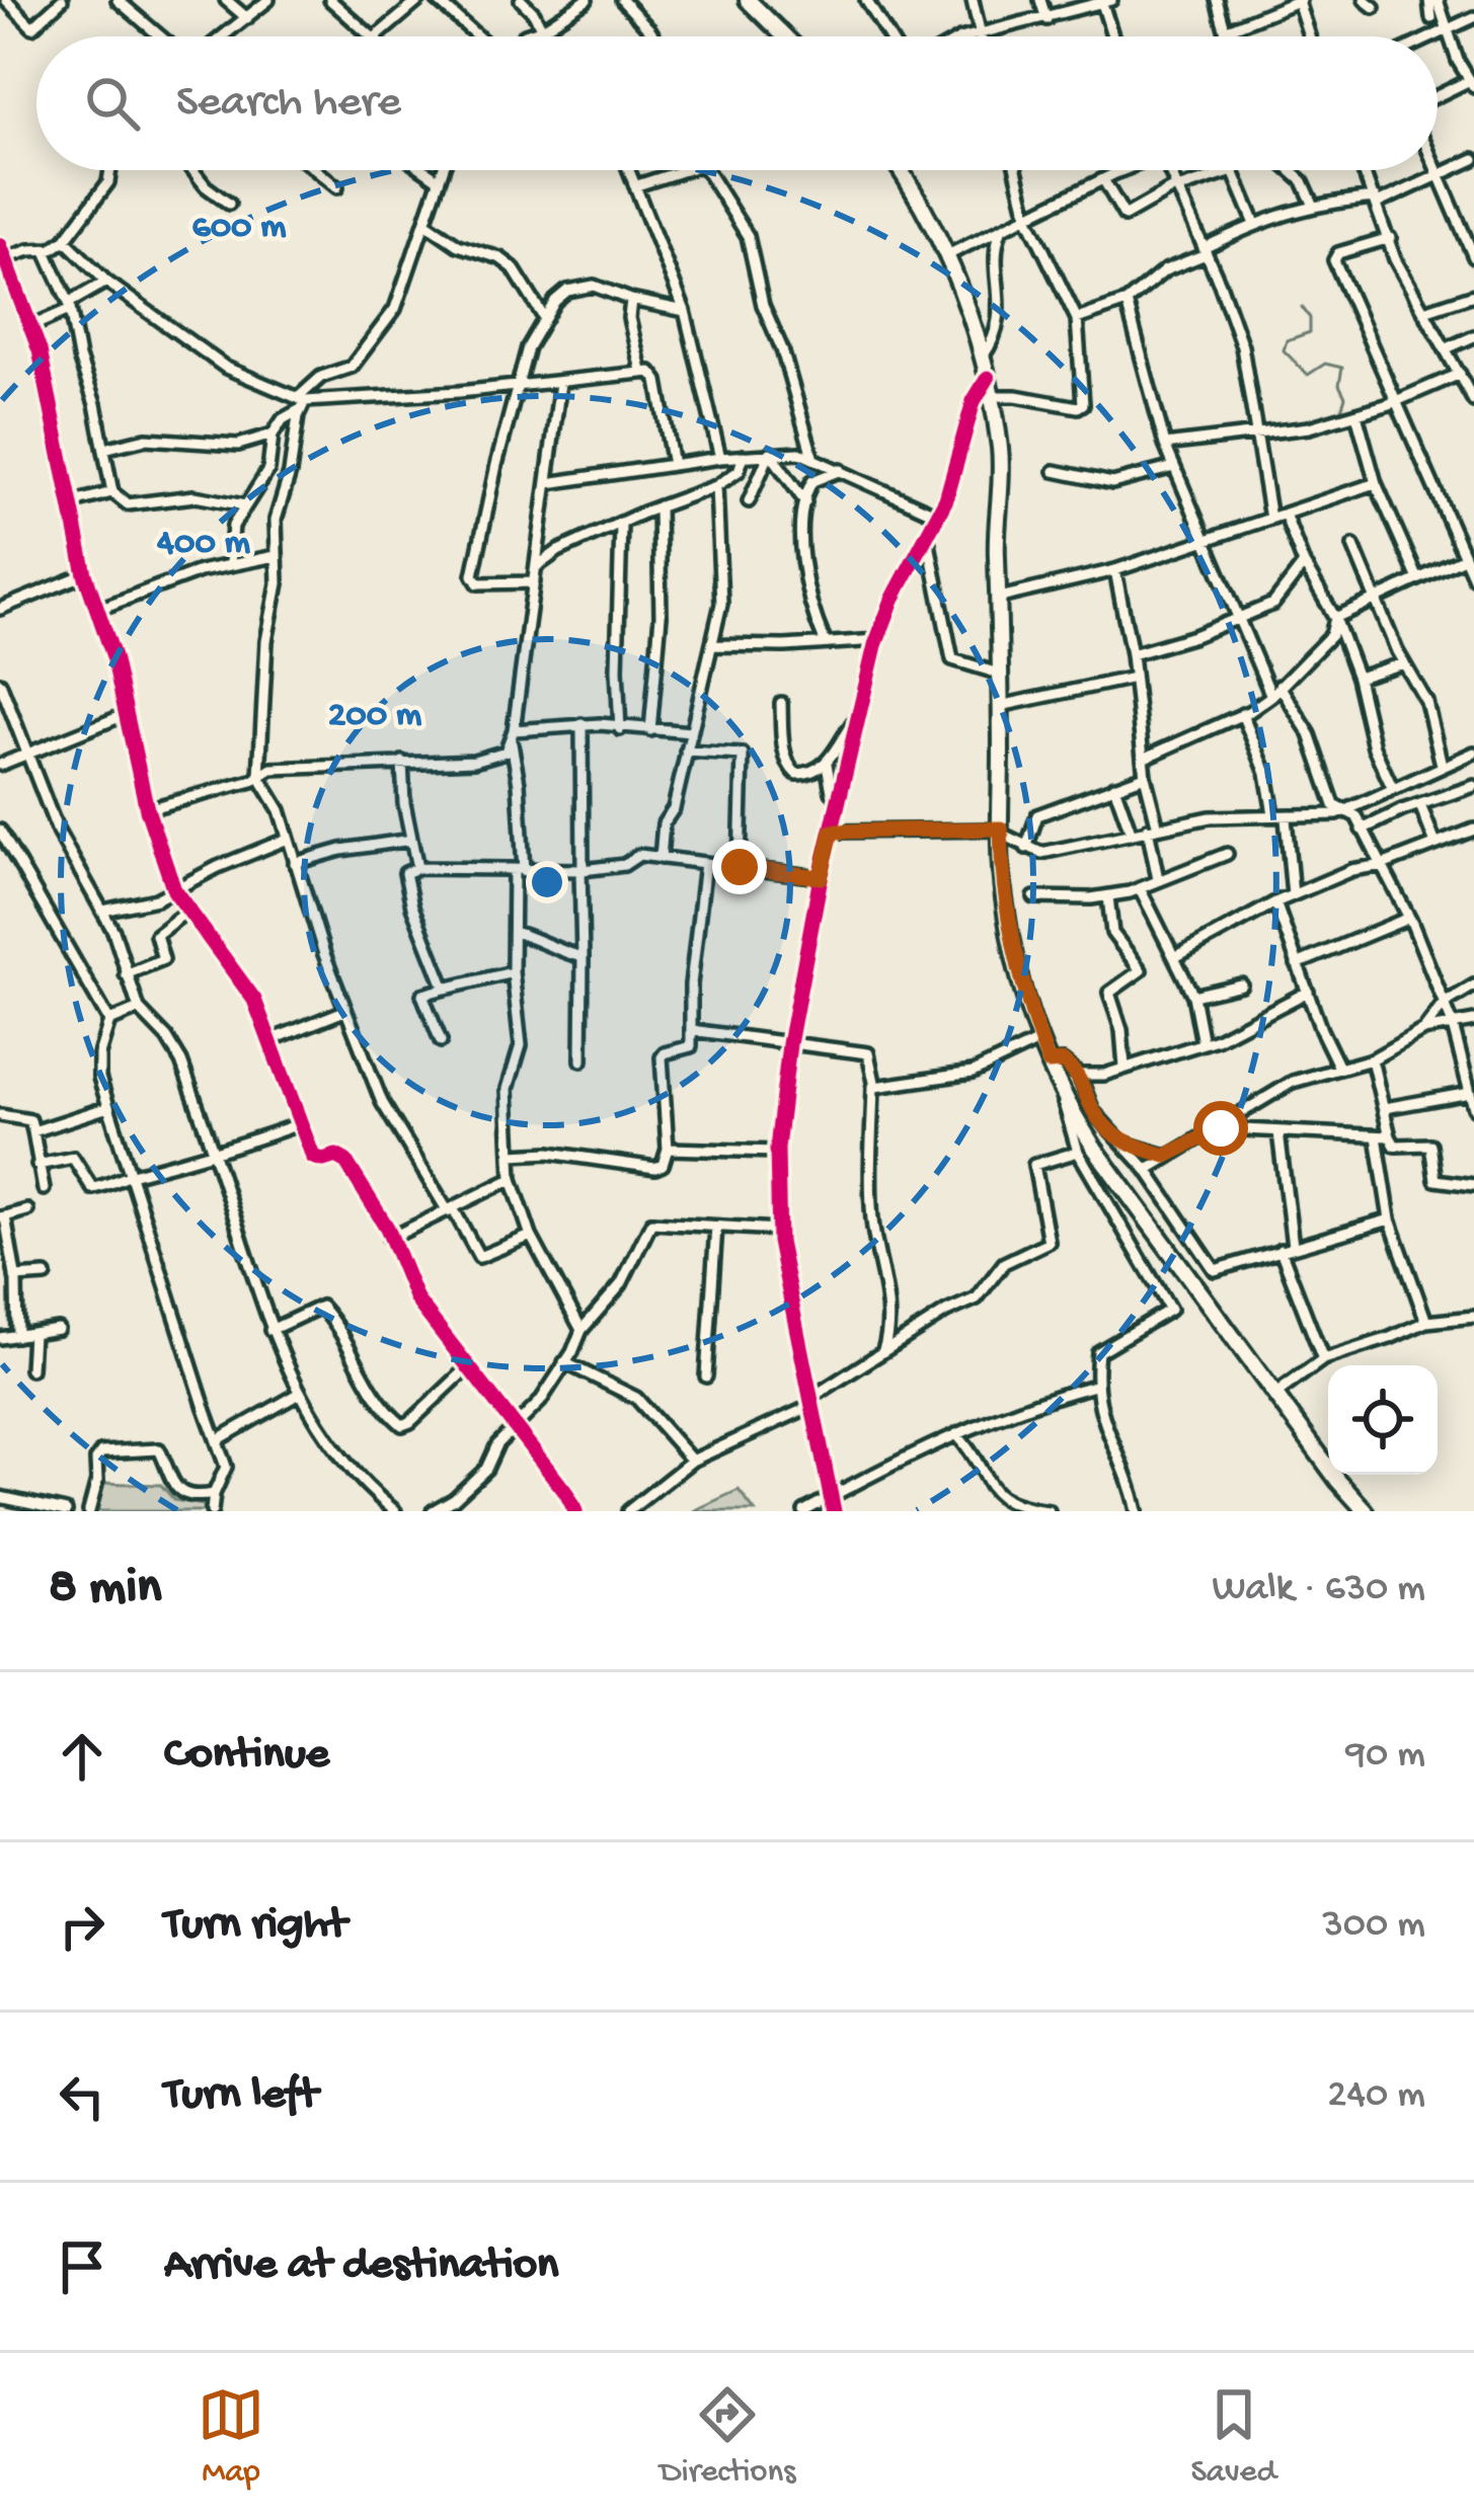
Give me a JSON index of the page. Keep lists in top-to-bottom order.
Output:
{
  "page": {
    "search": "Search here",
    "heading": ["8 min", "Walk · 630 m"],
    "list": [
      ["Continue", "90 m"],
      ["Turn right", "300 m"],
      ["Turn left", "240 m"],
      "Arrive at destination"
    ],
    "nav": ["Map", "Directions", "Saved"]
  },
  "rings": ["600 m", "400 m", "200 m"]
}
